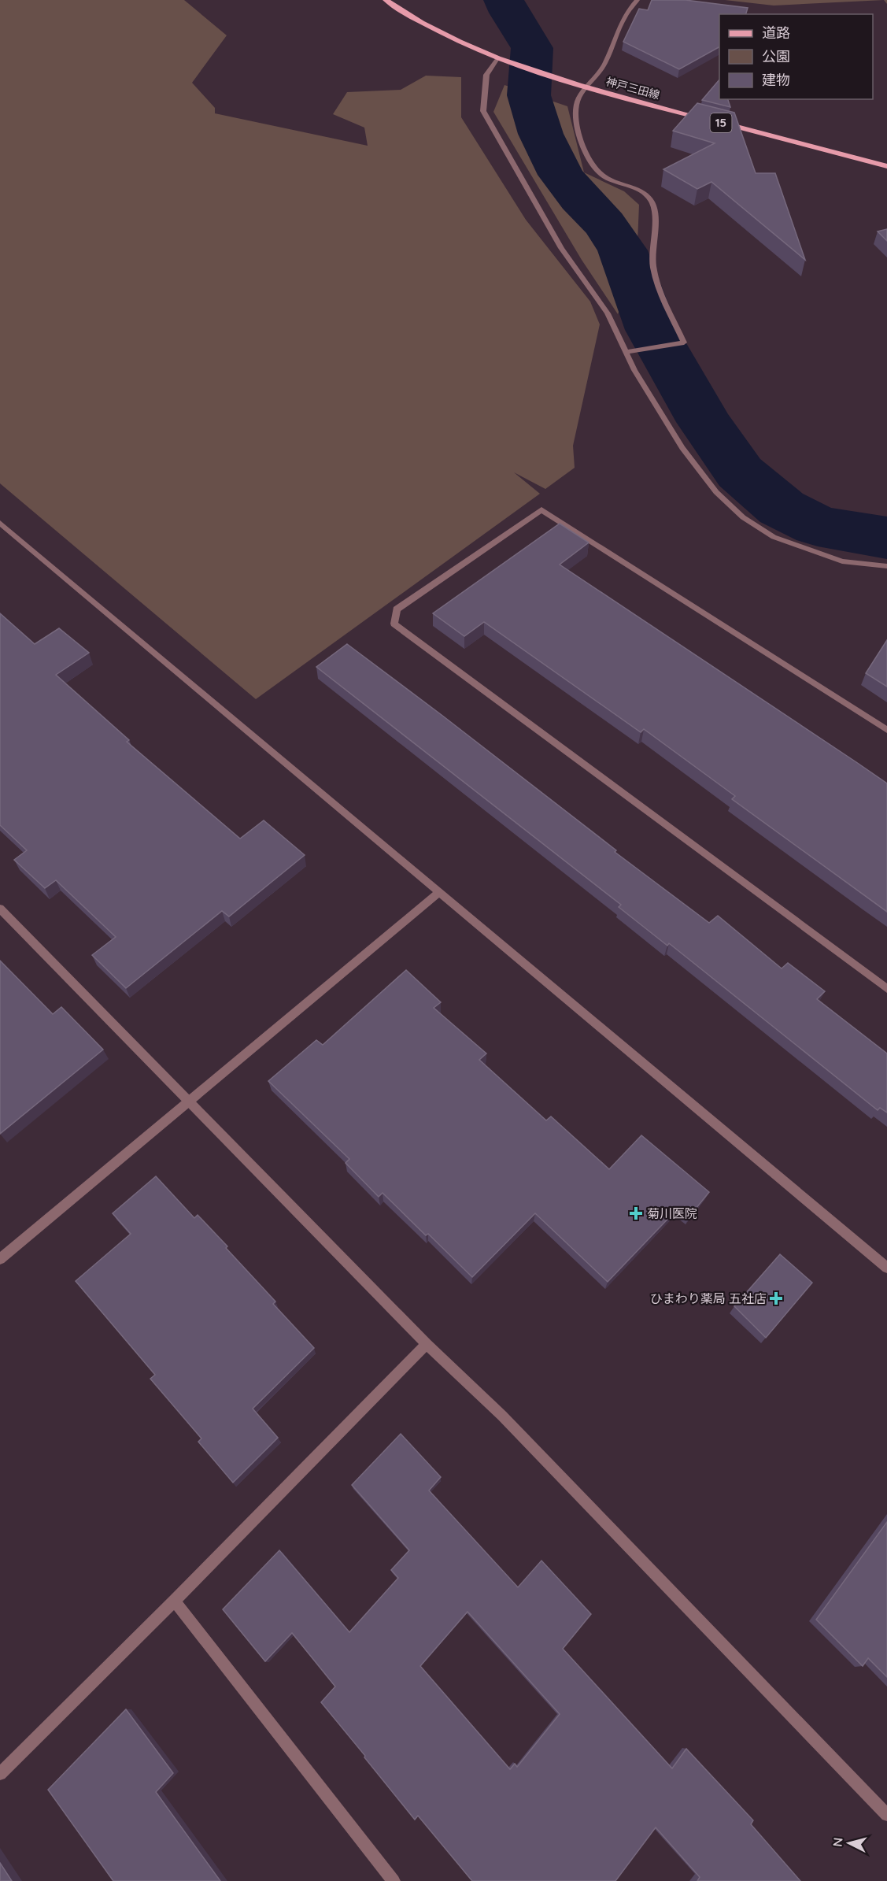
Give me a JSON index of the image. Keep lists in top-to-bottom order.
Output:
{
  "streets": {
    "main road": ["神戸三田線", "15"]
  },
  "places": {
    "health": ["菊川医院", "ひまわり薬局 五社店"]
  },
  "legend": ["道路", "公園", "建物"],
  "north": "left"
}
